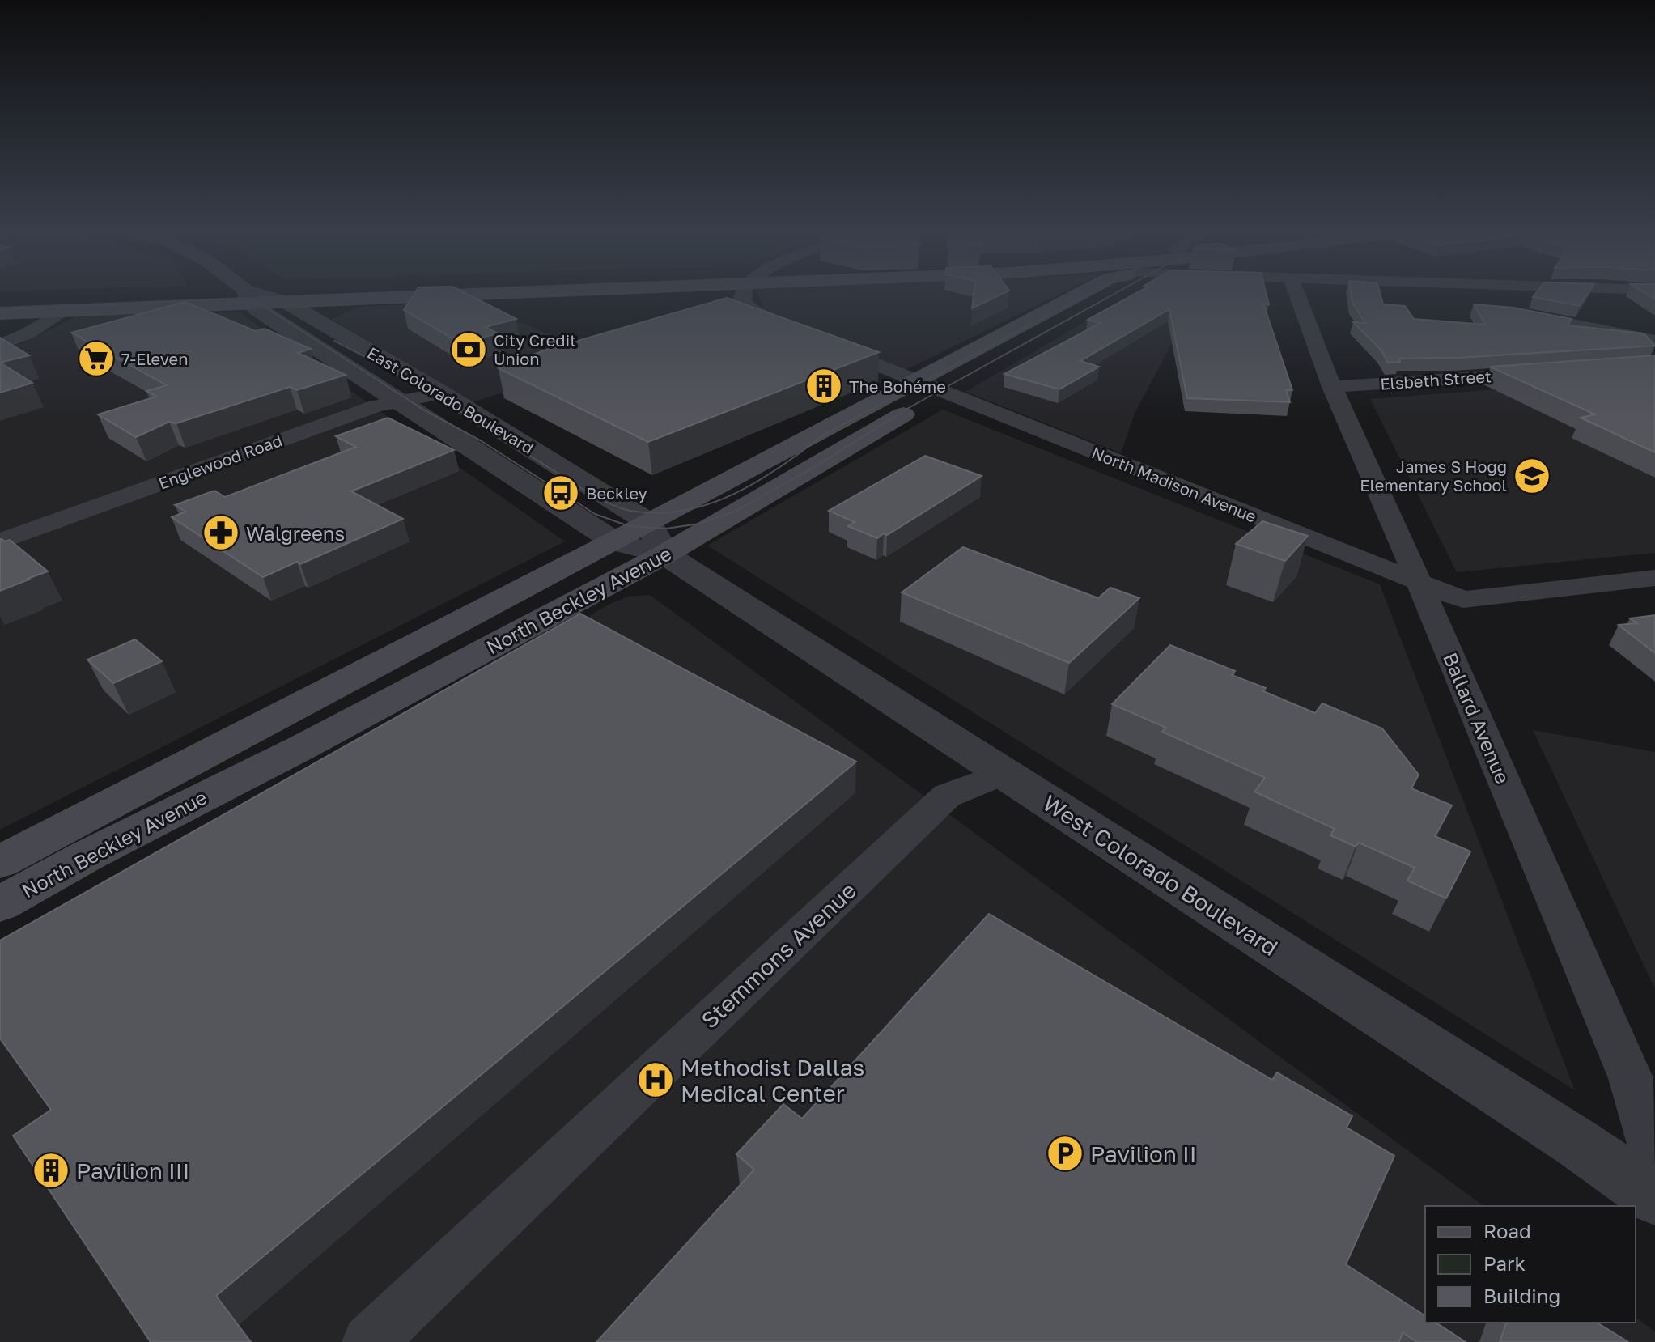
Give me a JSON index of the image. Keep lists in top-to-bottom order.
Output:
{
  "streets": {
    "main road": ["North Beckley Avenue"],
    "street": [
      "Elsbeth Street",
      "East Colorado Boulevard",
      "Englewood Road",
      "North Madison Avenue",
      "Ballard Avenue",
      "West Colorado Boulevard",
      "Stemmons Avenue"
    ]
  },
  "crossings": [
    ["Elsbeth Street", "Ballard Avenue"],
    ["East Colorado Boulevard", "Englewood Road"],
    ["East Colorado Boulevard", "North Beckley Avenue"],
    ["East Colorado Boulevard", "West Colorado Boulevard"],
    ["North Madison Avenue", "North Beckley Avenue"],
    ["North Madison Avenue", "Ballard Avenue"],
    ["North Beckley Avenue", "West Colorado Boulevard"],
    ["West Colorado Boulevard", "Stemmons Avenue"]
  ],
  "places": {
    "bank": ["City Credit Union"],
    "supermarket": ["7-Eleven"],
    "building": ["The Bohéme", "Pavilion III"],
    "school or university": ["James S Hogg Elementary School"],
    "bus stop": ["Beckley"],
    "pharmacy": ["Walgreens"],
    "hospital": ["Methodist Dallas Medical Center"],
    "parking": ["Pavilion II"]
  },
  "legend": ["Road", "Park", "Building"]
}
